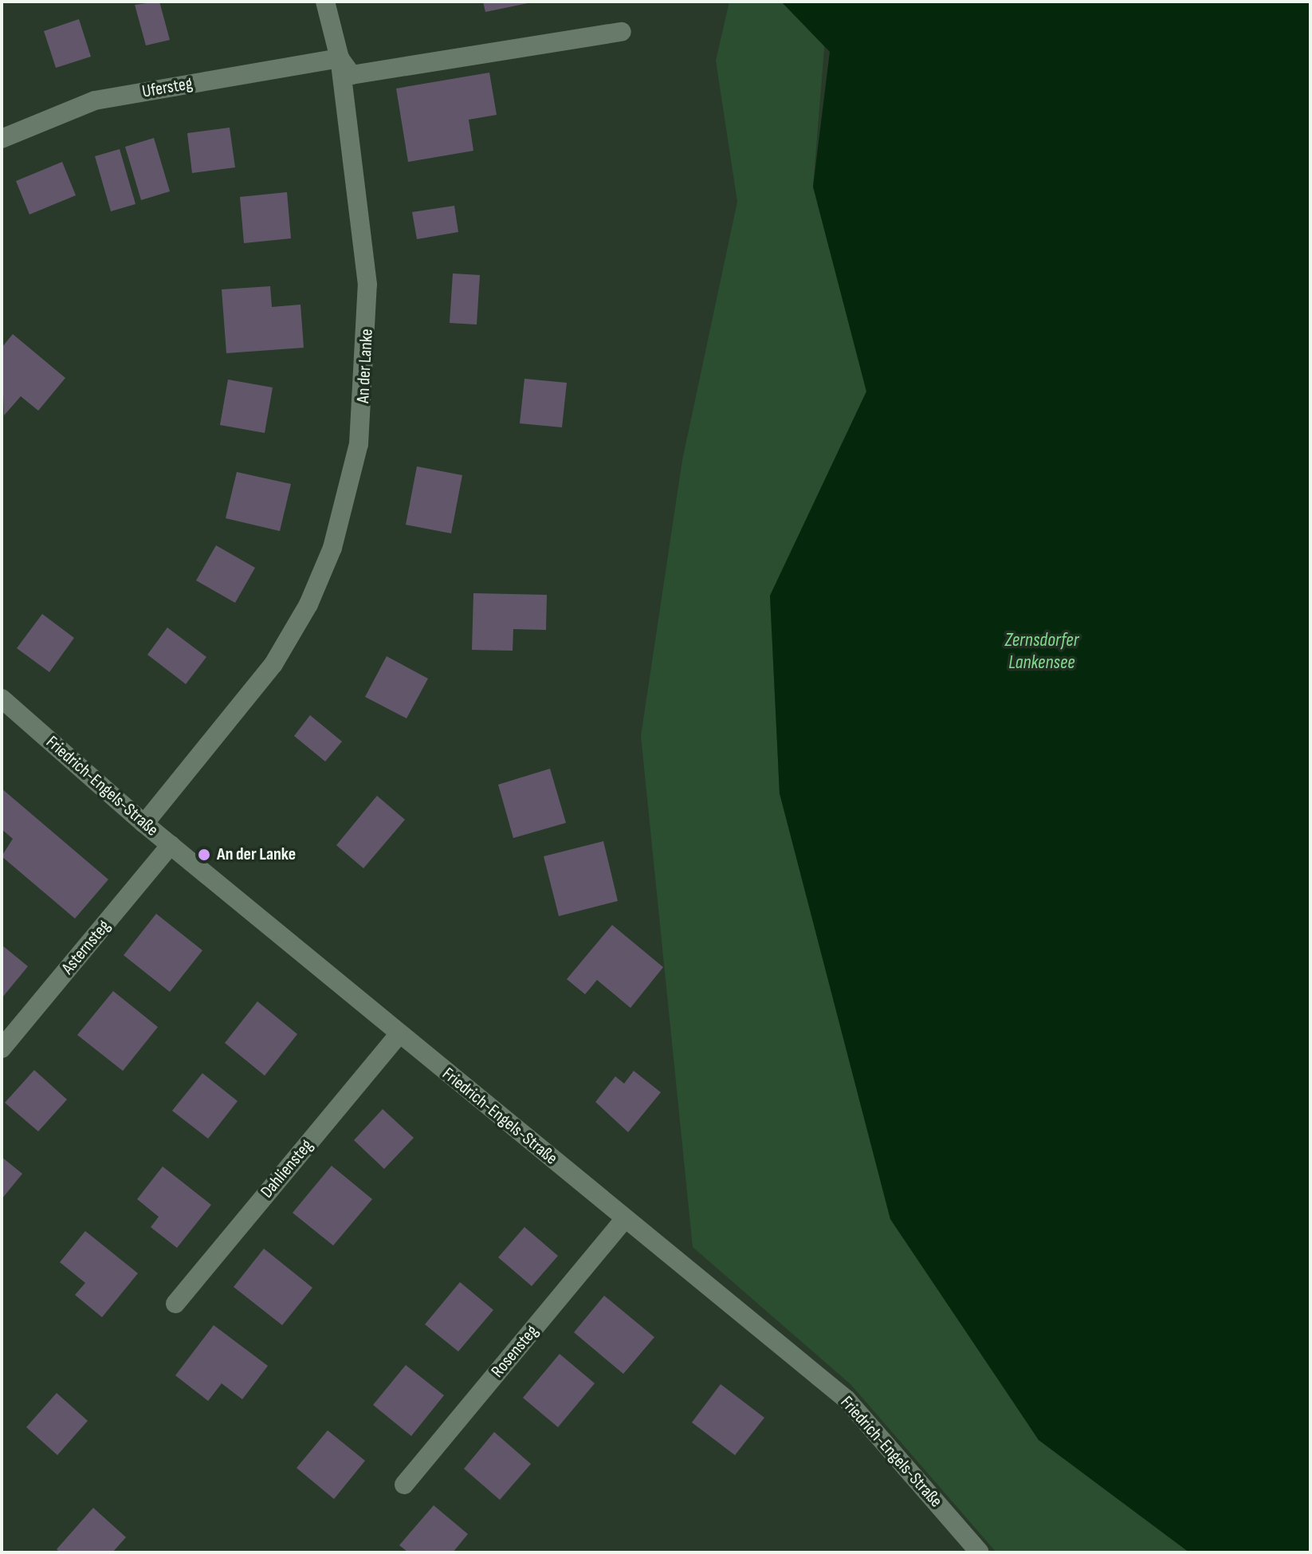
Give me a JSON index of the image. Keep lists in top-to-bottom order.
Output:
{
  "streets": {
    "street": [
      "Ufersteg",
      "An der Lanke",
      "Friedrich-Engels-Straße",
      "Asternsteg",
      "Dahliensteg",
      "Rosensteg"
    ]
  },
  "crossings": [
    ["Ufersteg", "An der Lanke"],
    ["An der Lanke", "Friedrich-Engels-Straße"],
    ["Friedrich-Engels-Straße", "Asternsteg"],
    ["Friedrich-Engels-Straße", "Dahliensteg"],
    ["Friedrich-Engels-Straße", "Rosensteg"]
  ],
  "water": ["Zernsdorfer Lankensee"],
  "places": ["An der Lanke"]
}
